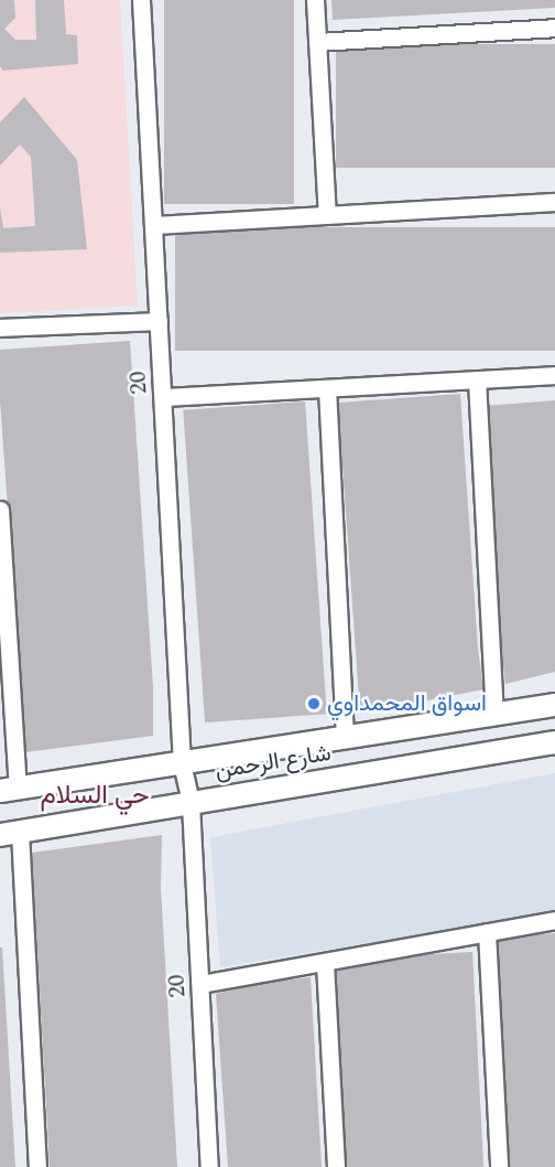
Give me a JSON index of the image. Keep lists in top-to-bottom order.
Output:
{
  "streets": {
    "street": ["20", "شارع الرحمن"]
  },
  "crossings": [
    ["20", "شارع الرحمن"]
  ],
  "districts": ["حي السلام"],
  "places": ["اسواق المحمداوي"]
}
